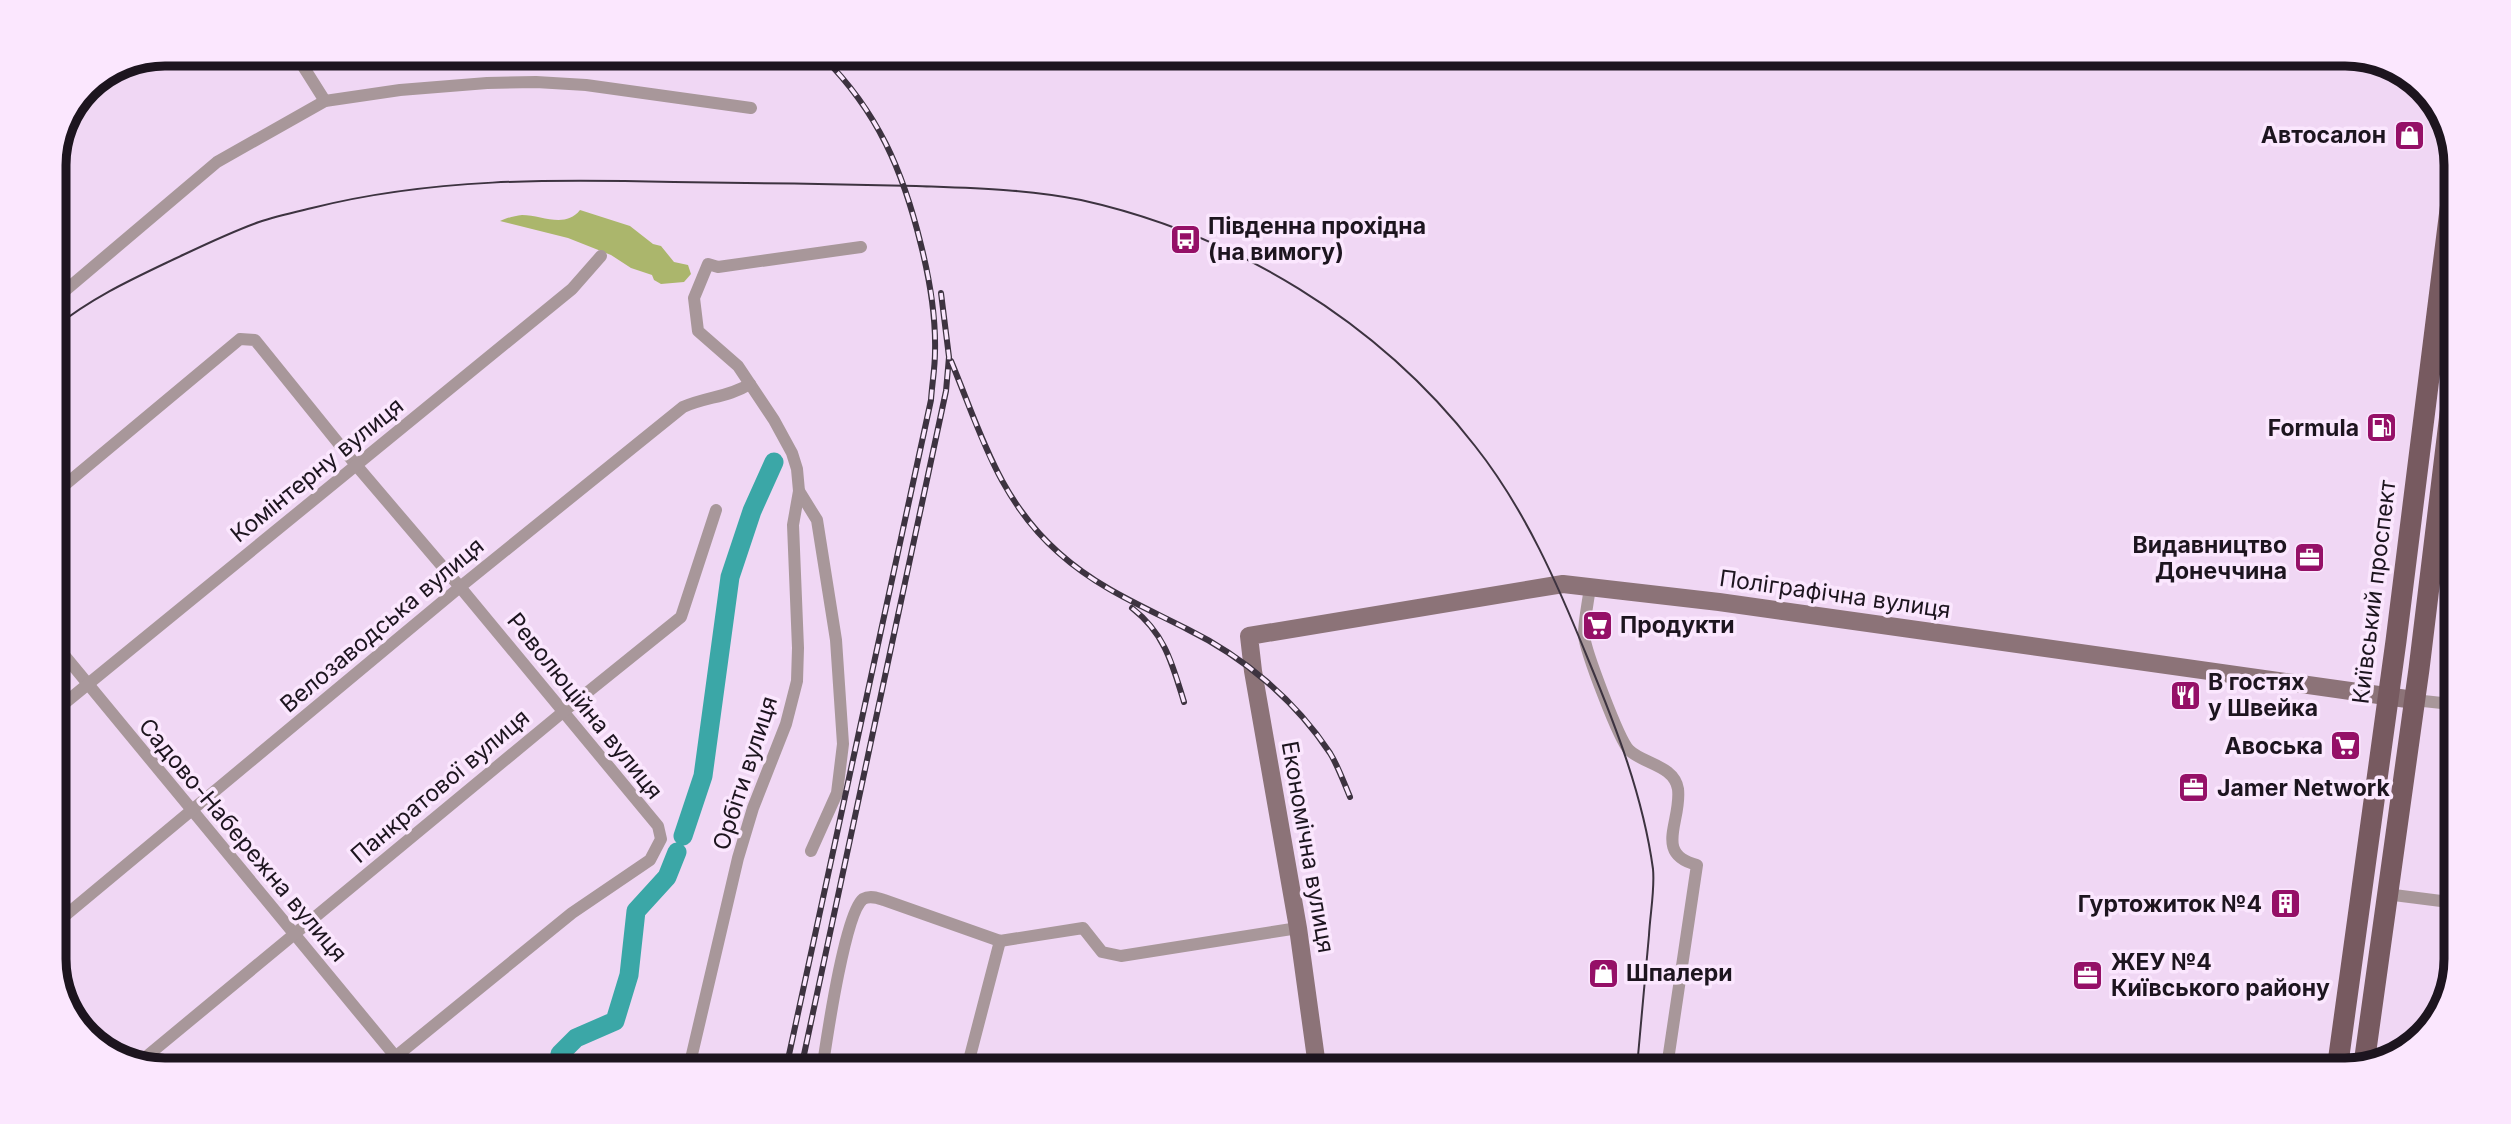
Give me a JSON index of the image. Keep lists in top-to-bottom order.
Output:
{
  "streets": {
    "main road": ["Київський проспект"],
    "street": [
      "Комінтерну вулиця",
      "Поліграфічна вулиця",
      "Велозаводська вулиця",
      "Революційна вулиця",
      "Орбіти вулиця",
      "Панкратової вулиця",
      "Садово-Набережна вулиця",
      "Економічна вулиця"
    ]
  },
  "crossings": [
    ["Комінтерну вулиця", "Революційна вулиця"],
    ["Комінтерну вулиця", "Садово-Набережна вулиця"],
    ["Київський проспект", "Поліграфічна вулиця"],
    ["Поліграфічна вулиця", "Економічна вулиця"],
    ["Велозаводська вулиця", "Революційна вулиця"],
    ["Велозаводська вулиця", "Садово-Набережна вулиця"],
    ["Революційна вулиця", "Панкратової вулиця"],
    ["Панкратової вулиця", "Садово-Набережна вулиця"]
  ],
  "places": {
    "shop": ["Автосалон", "Шпалери"],
    "bus stop": ["Південна прохідна (на вимогу)"],
    "fuel station": ["Formula"],
    "office": ["Видавництво Донеччина", "Jamer Network", "ЖЕУ №4 Київського району"],
    "supermarket": ["Продукти", "Авоська"],
    "restaurant": ["В гостях у Швейка"],
    "building": ["Гуртожиток №4"]
  }
}
